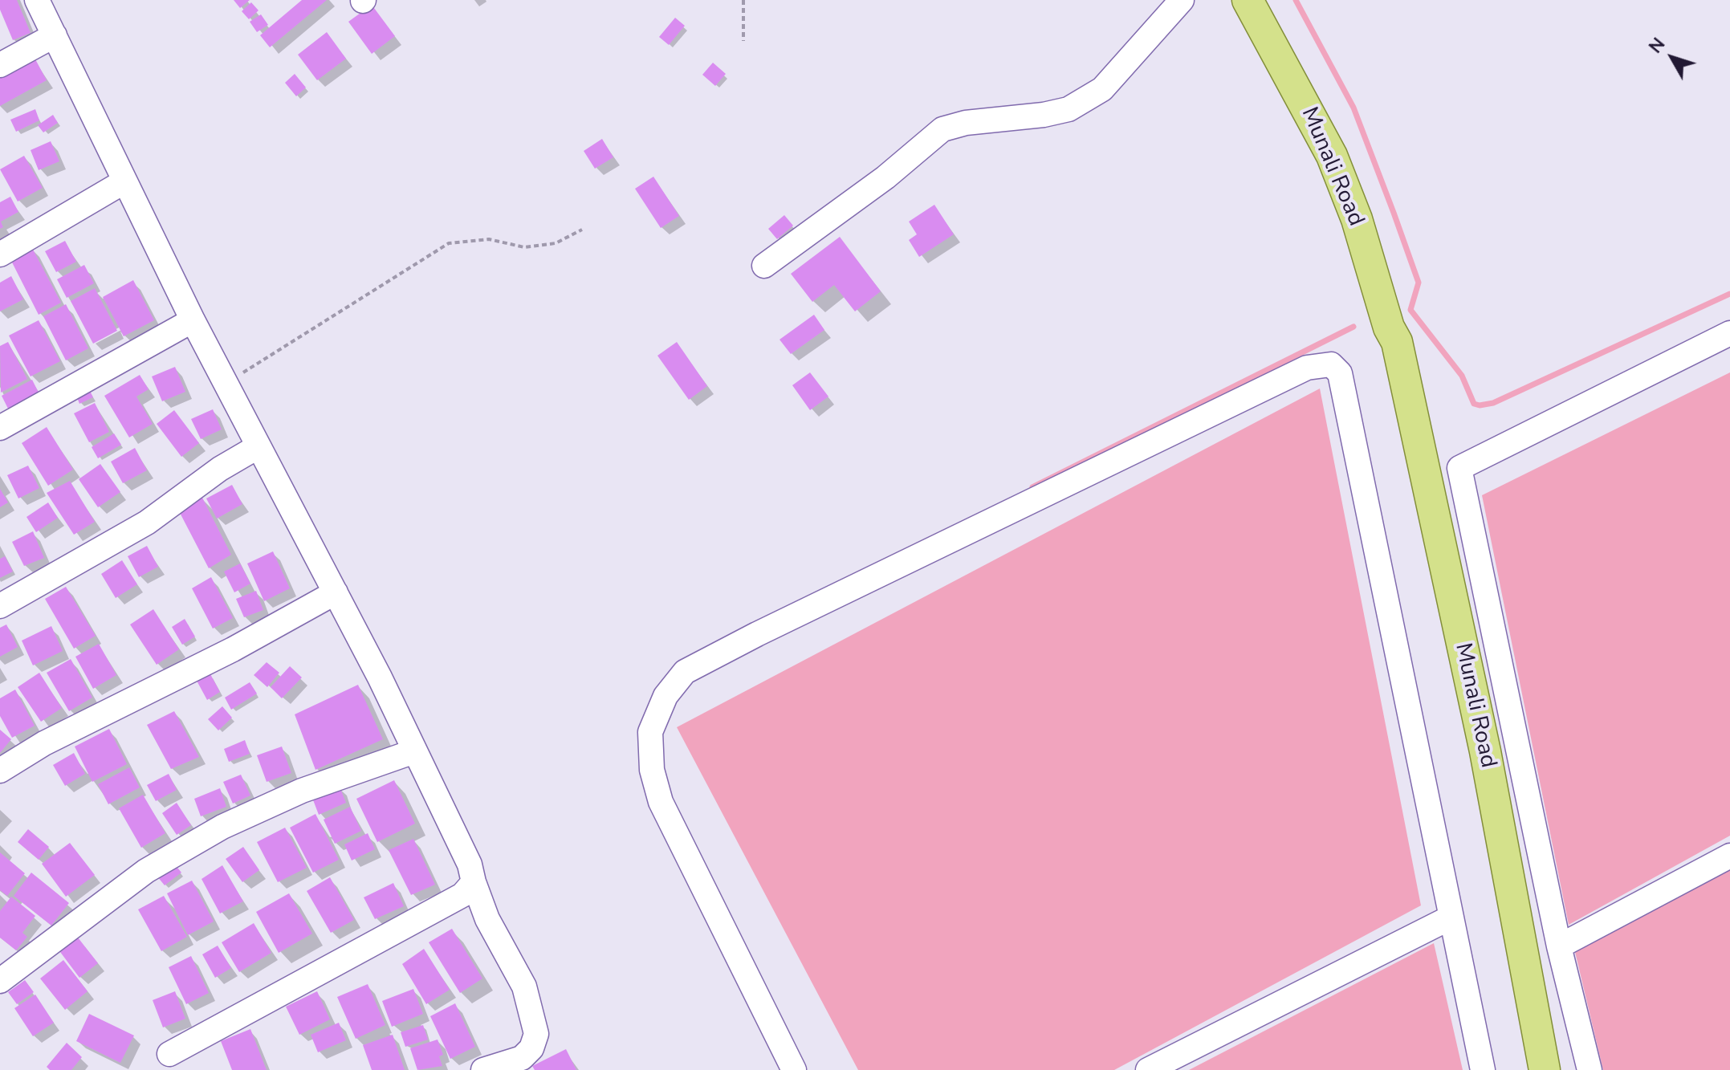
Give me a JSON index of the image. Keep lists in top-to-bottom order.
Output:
{
  "streets": {
    "main road": ["Munali Road"]
  },
  "north": "top left"
}
